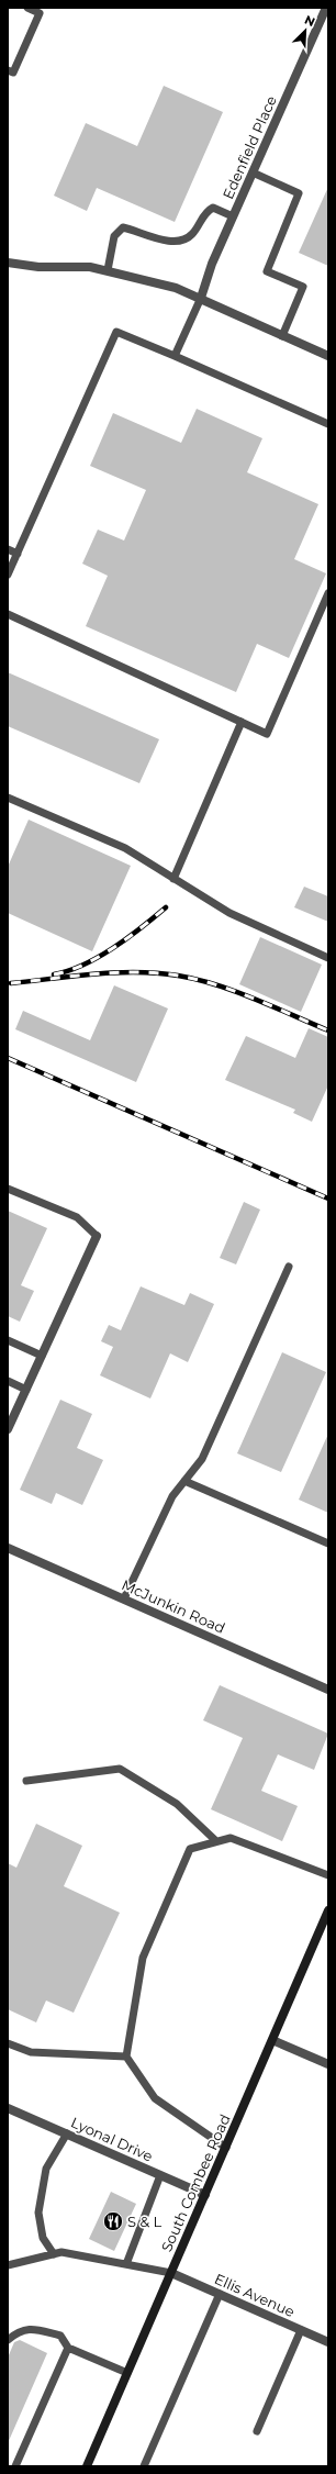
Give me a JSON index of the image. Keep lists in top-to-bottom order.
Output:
{
  "streets": {
    "main road": ["South Combee Road"],
    "street": [
      "Edenfield Place",
      "McJunkin Road",
      "Lyonal Drive",
      "Ellis Avenue"
    ]
  },
  "crossings": [
    ["Lyonal Drive", "South Combee Road"],
    ["South Combee Road", "Ellis Avenue"]
  ],
  "places": {
    "restaurant": ["S & L"]
  },
  "north": "top right"
}
